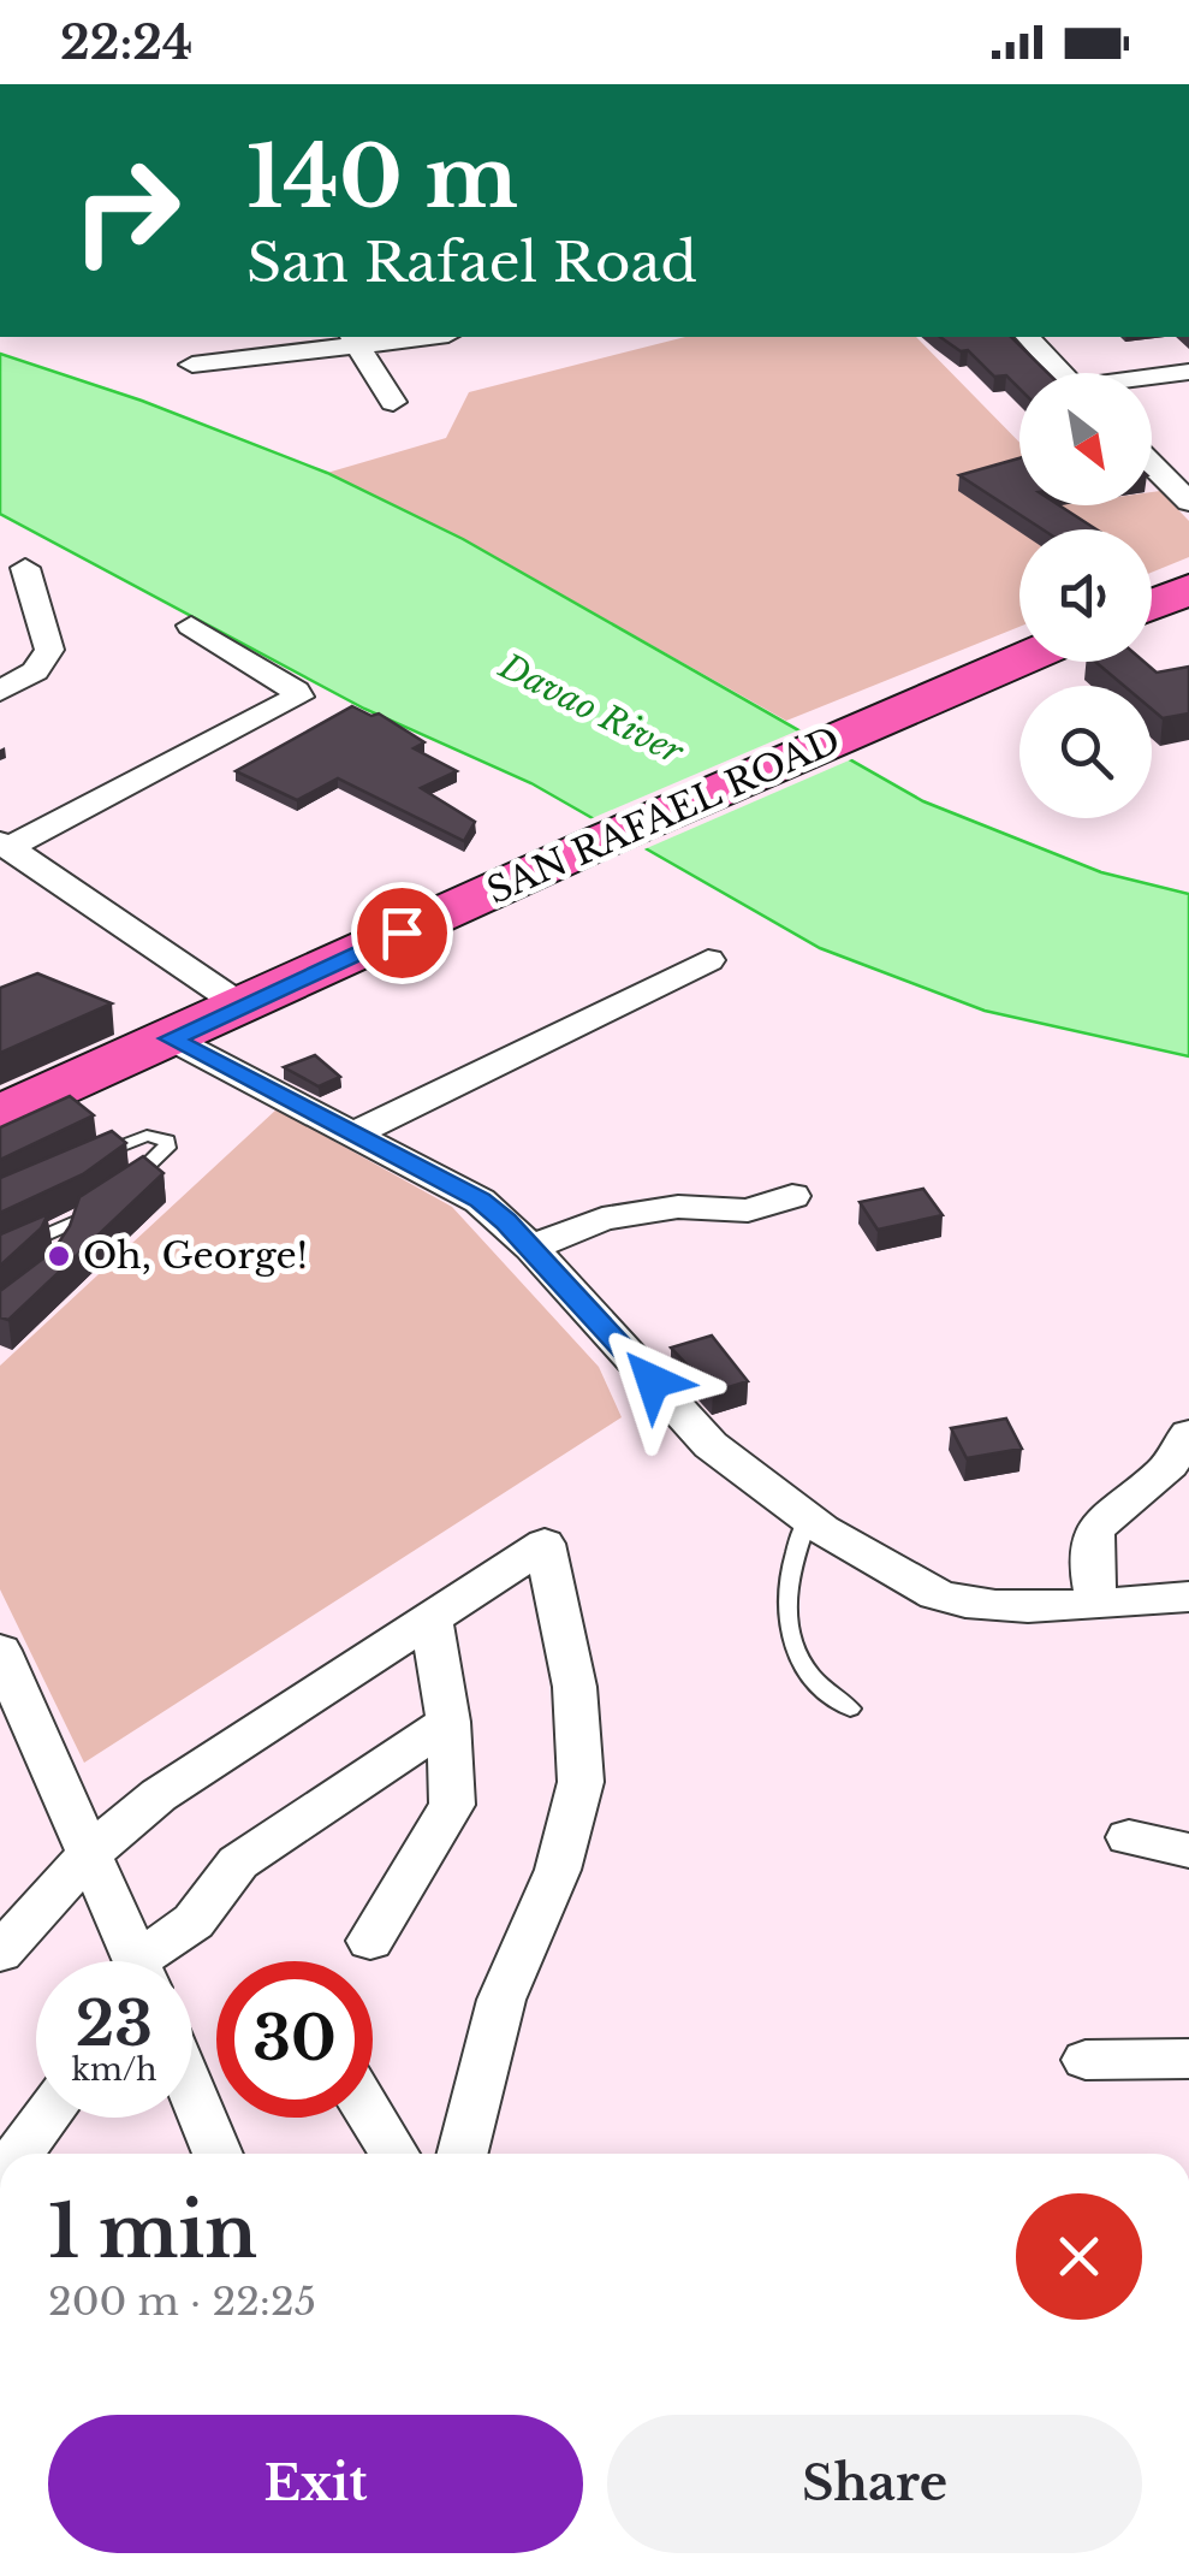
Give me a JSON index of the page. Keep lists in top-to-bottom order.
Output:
{
  "streets": {
    "main road": ["SAN RAFAEL ROAD"]
  },
  "water": ["Davao River"],
  "places": ["Oh, George!"],
  "north": "bottom right",
  "page": {
    "status": "22:24",
    "turn": ["140 m", "San Rafael Road"],
    "speed": "23 km/h",
    "limit": "30",
    "heading": ["1 min", "200 m · 22:25"],
    "buttons": ["Exit", "Share"]
  }
}
